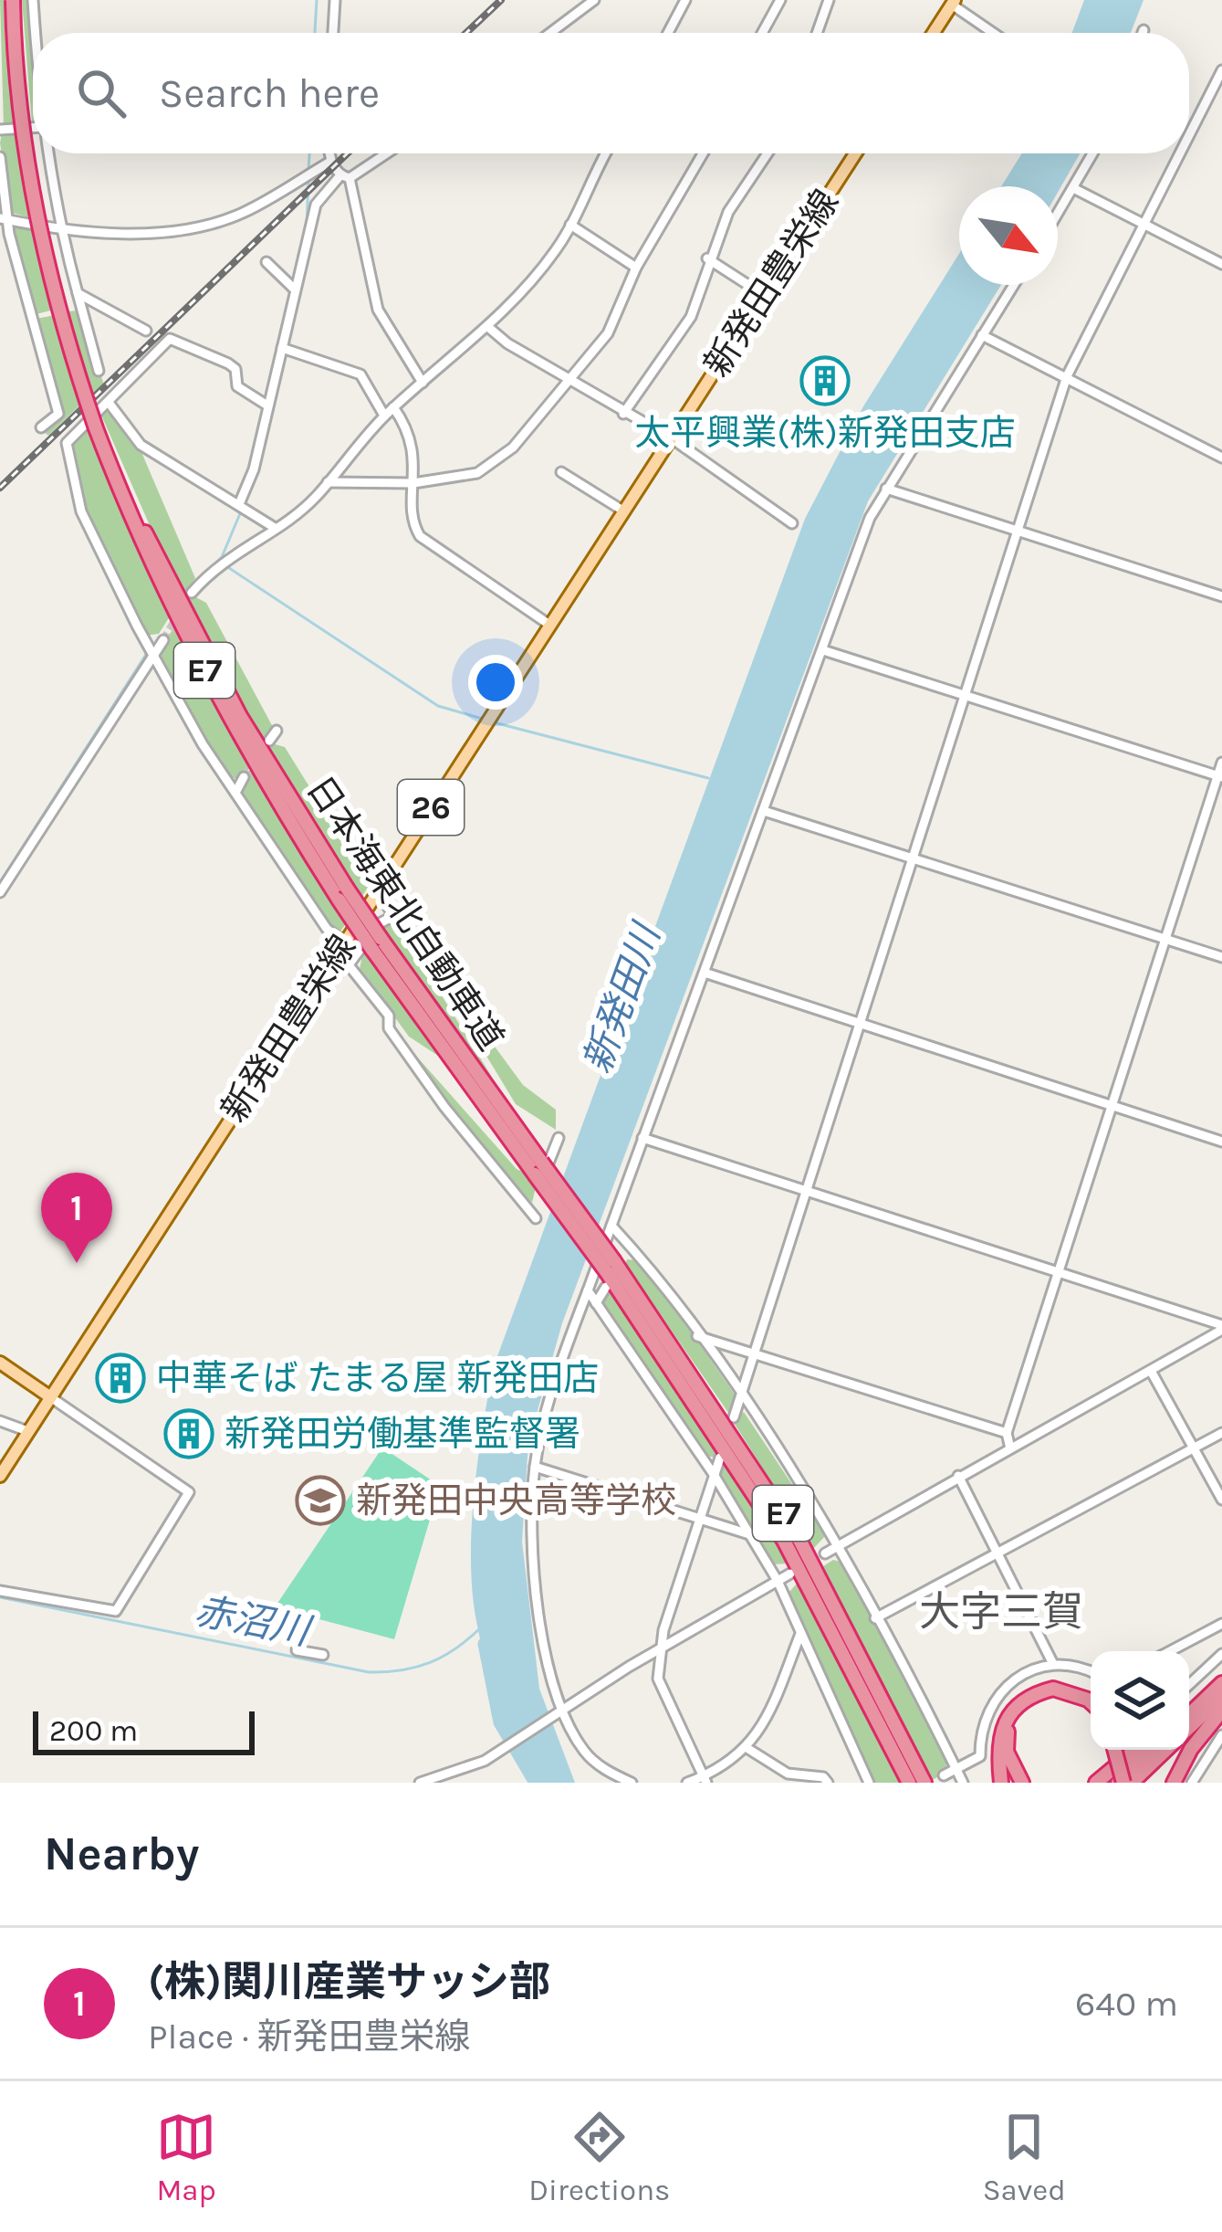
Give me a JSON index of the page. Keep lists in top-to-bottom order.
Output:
{
  "streets": {
    "highway": ["E7", "日本海東北自動車道"],
    "main road": ["新発田豊栄線", "26"]
  },
  "districts": ["大字三賀"],
  "water": ["新発田川", "赤沼川"],
  "places": {
    "building": ["太平興業(株)新発田支店", "中華そば たまる屋 新発田店", "新発田労働基準監督署"],
    "school or university": ["新発田中央高等学校"]
  },
  "scale_bar": "200 m",
  "north": "bottom right",
  "page": {
    "search": "Search here",
    "pins": "1",
    "scale": "200 m",
    "heading": "Nearby",
    "list": [
      {
        "mark": "1",
        "name": "(株)関川産業サッシ部",
        "note": "Place · 新発田豊栄線",
        "value": "640 m"
      }
    ],
    "nav": ["Map", "Directions", "Saved"]
  }
}
